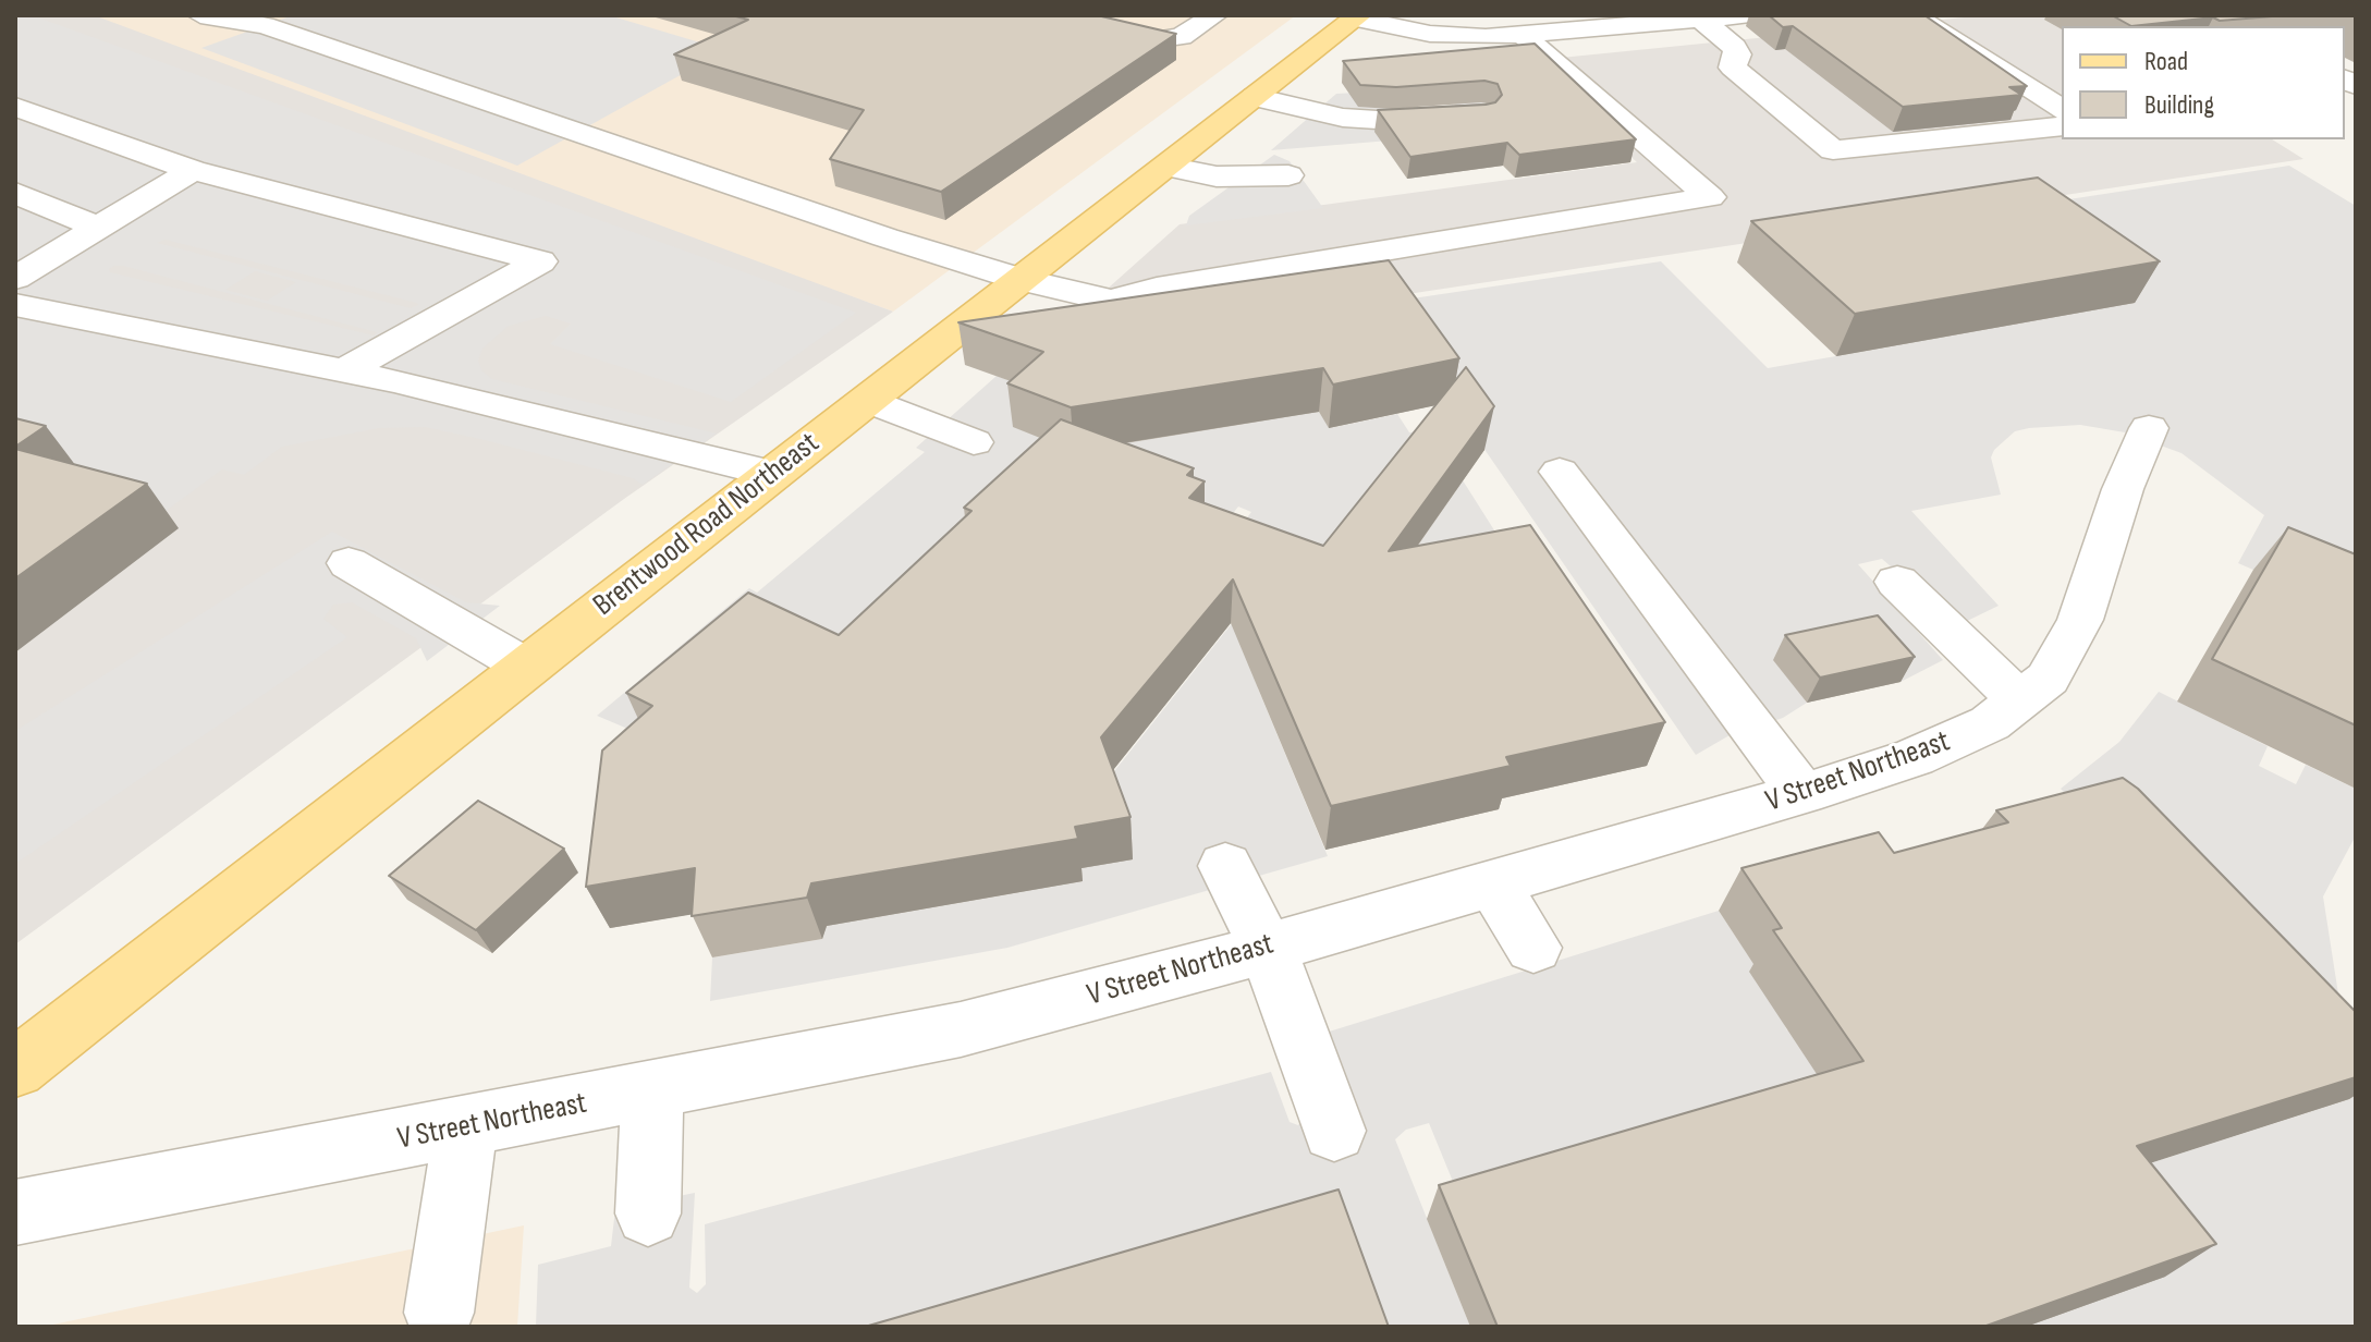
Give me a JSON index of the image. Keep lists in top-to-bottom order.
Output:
{
  "streets": {
    "main road": ["Brentwood Road Northeast"],
    "street": ["V Street Northeast"]
  },
  "legend": ["Road", "Building"]
}
